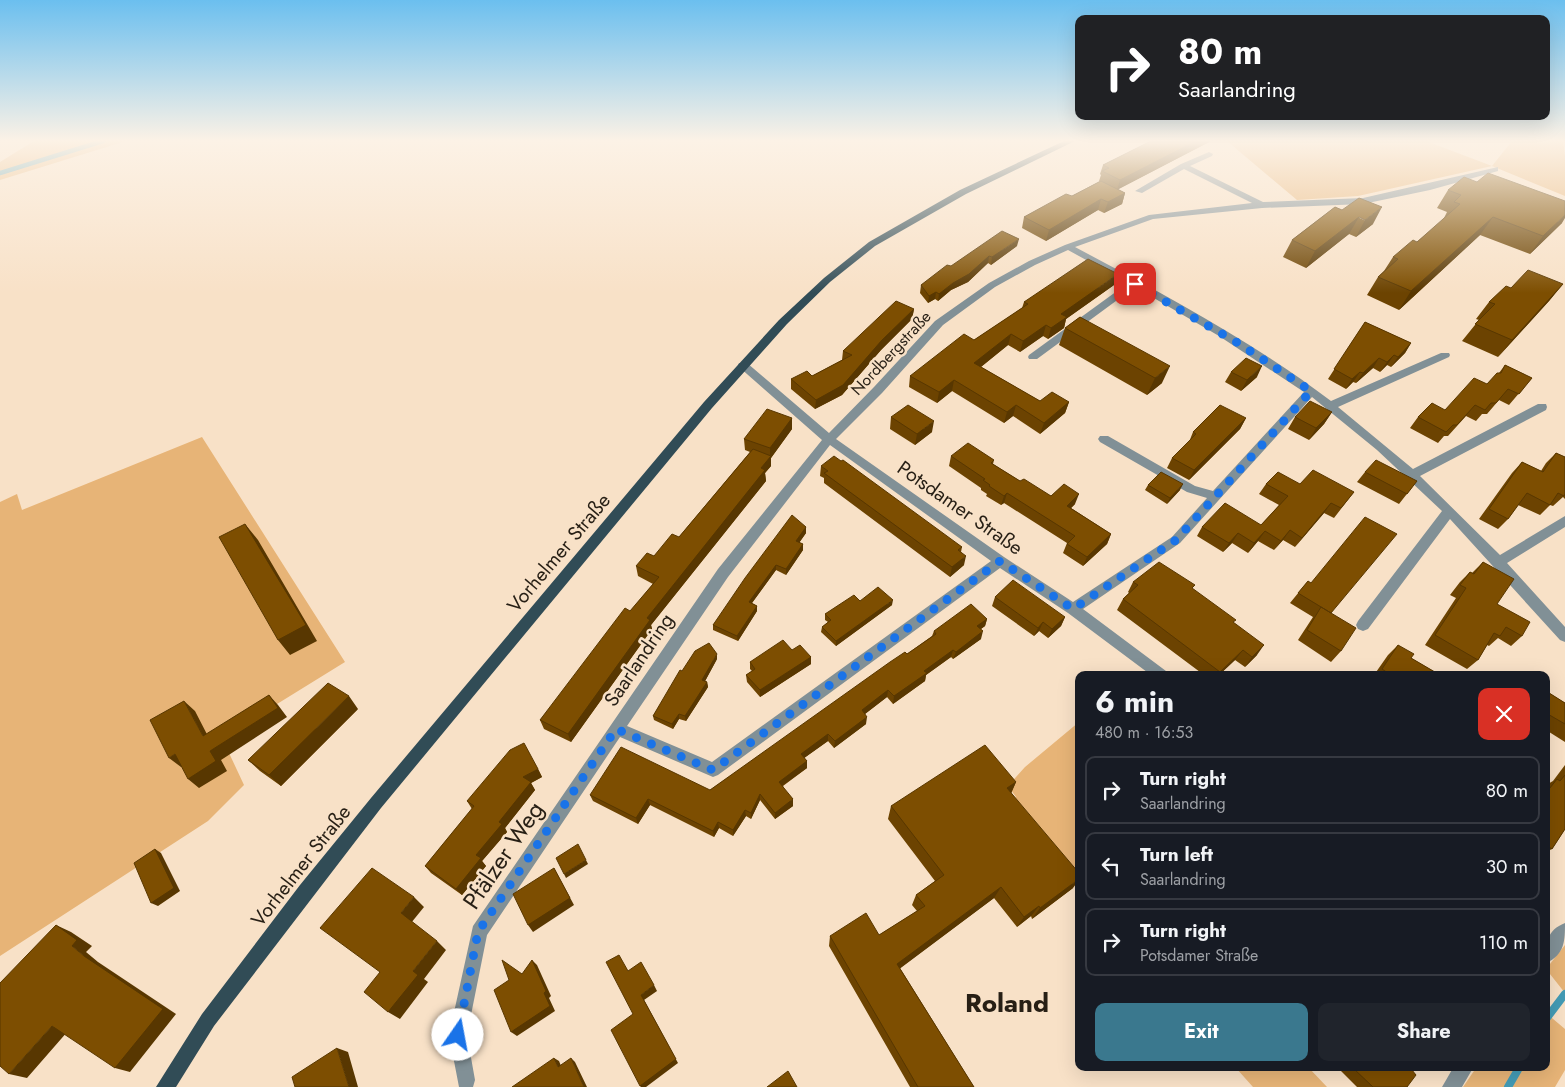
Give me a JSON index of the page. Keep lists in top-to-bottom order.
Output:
{
  "streets": {
    "main road": ["Vorhelmer Straße"],
    "street": [
      "Nordbergstraße",
      "Potsdamer Straße",
      "Saarlandring",
      "Pfälzer Weg"
    ]
  },
  "crossings": [
    ["Nordbergstraße", "Potsdamer Straße"],
    ["Nordbergstraße", "Saarlandring"],
    ["Potsdamer Straße", "Vorhelmer Straße"],
    ["Potsdamer Straße", "Saarlandring"],
    ["Saarlandring", "Pfälzer Weg"]
  ],
  "districts": ["Roland"],
  "page": {
    "turn": ["80 m", "Saarlandring"],
    "heading": ["6 min", "480 m · 16:53"],
    "list": [
      {
        "name": "Turn right",
        "note": "Saarlandring",
        "value": "80 m"
      },
      {
        "name": "Turn left",
        "note": "Saarlandring",
        "value": "30 m"
      },
      {
        "name": "Turn right",
        "note": "Potsdamer Straße",
        "value": "110 m"
      }
    ],
    "buttons": ["Exit", "Share"]
  }
}
